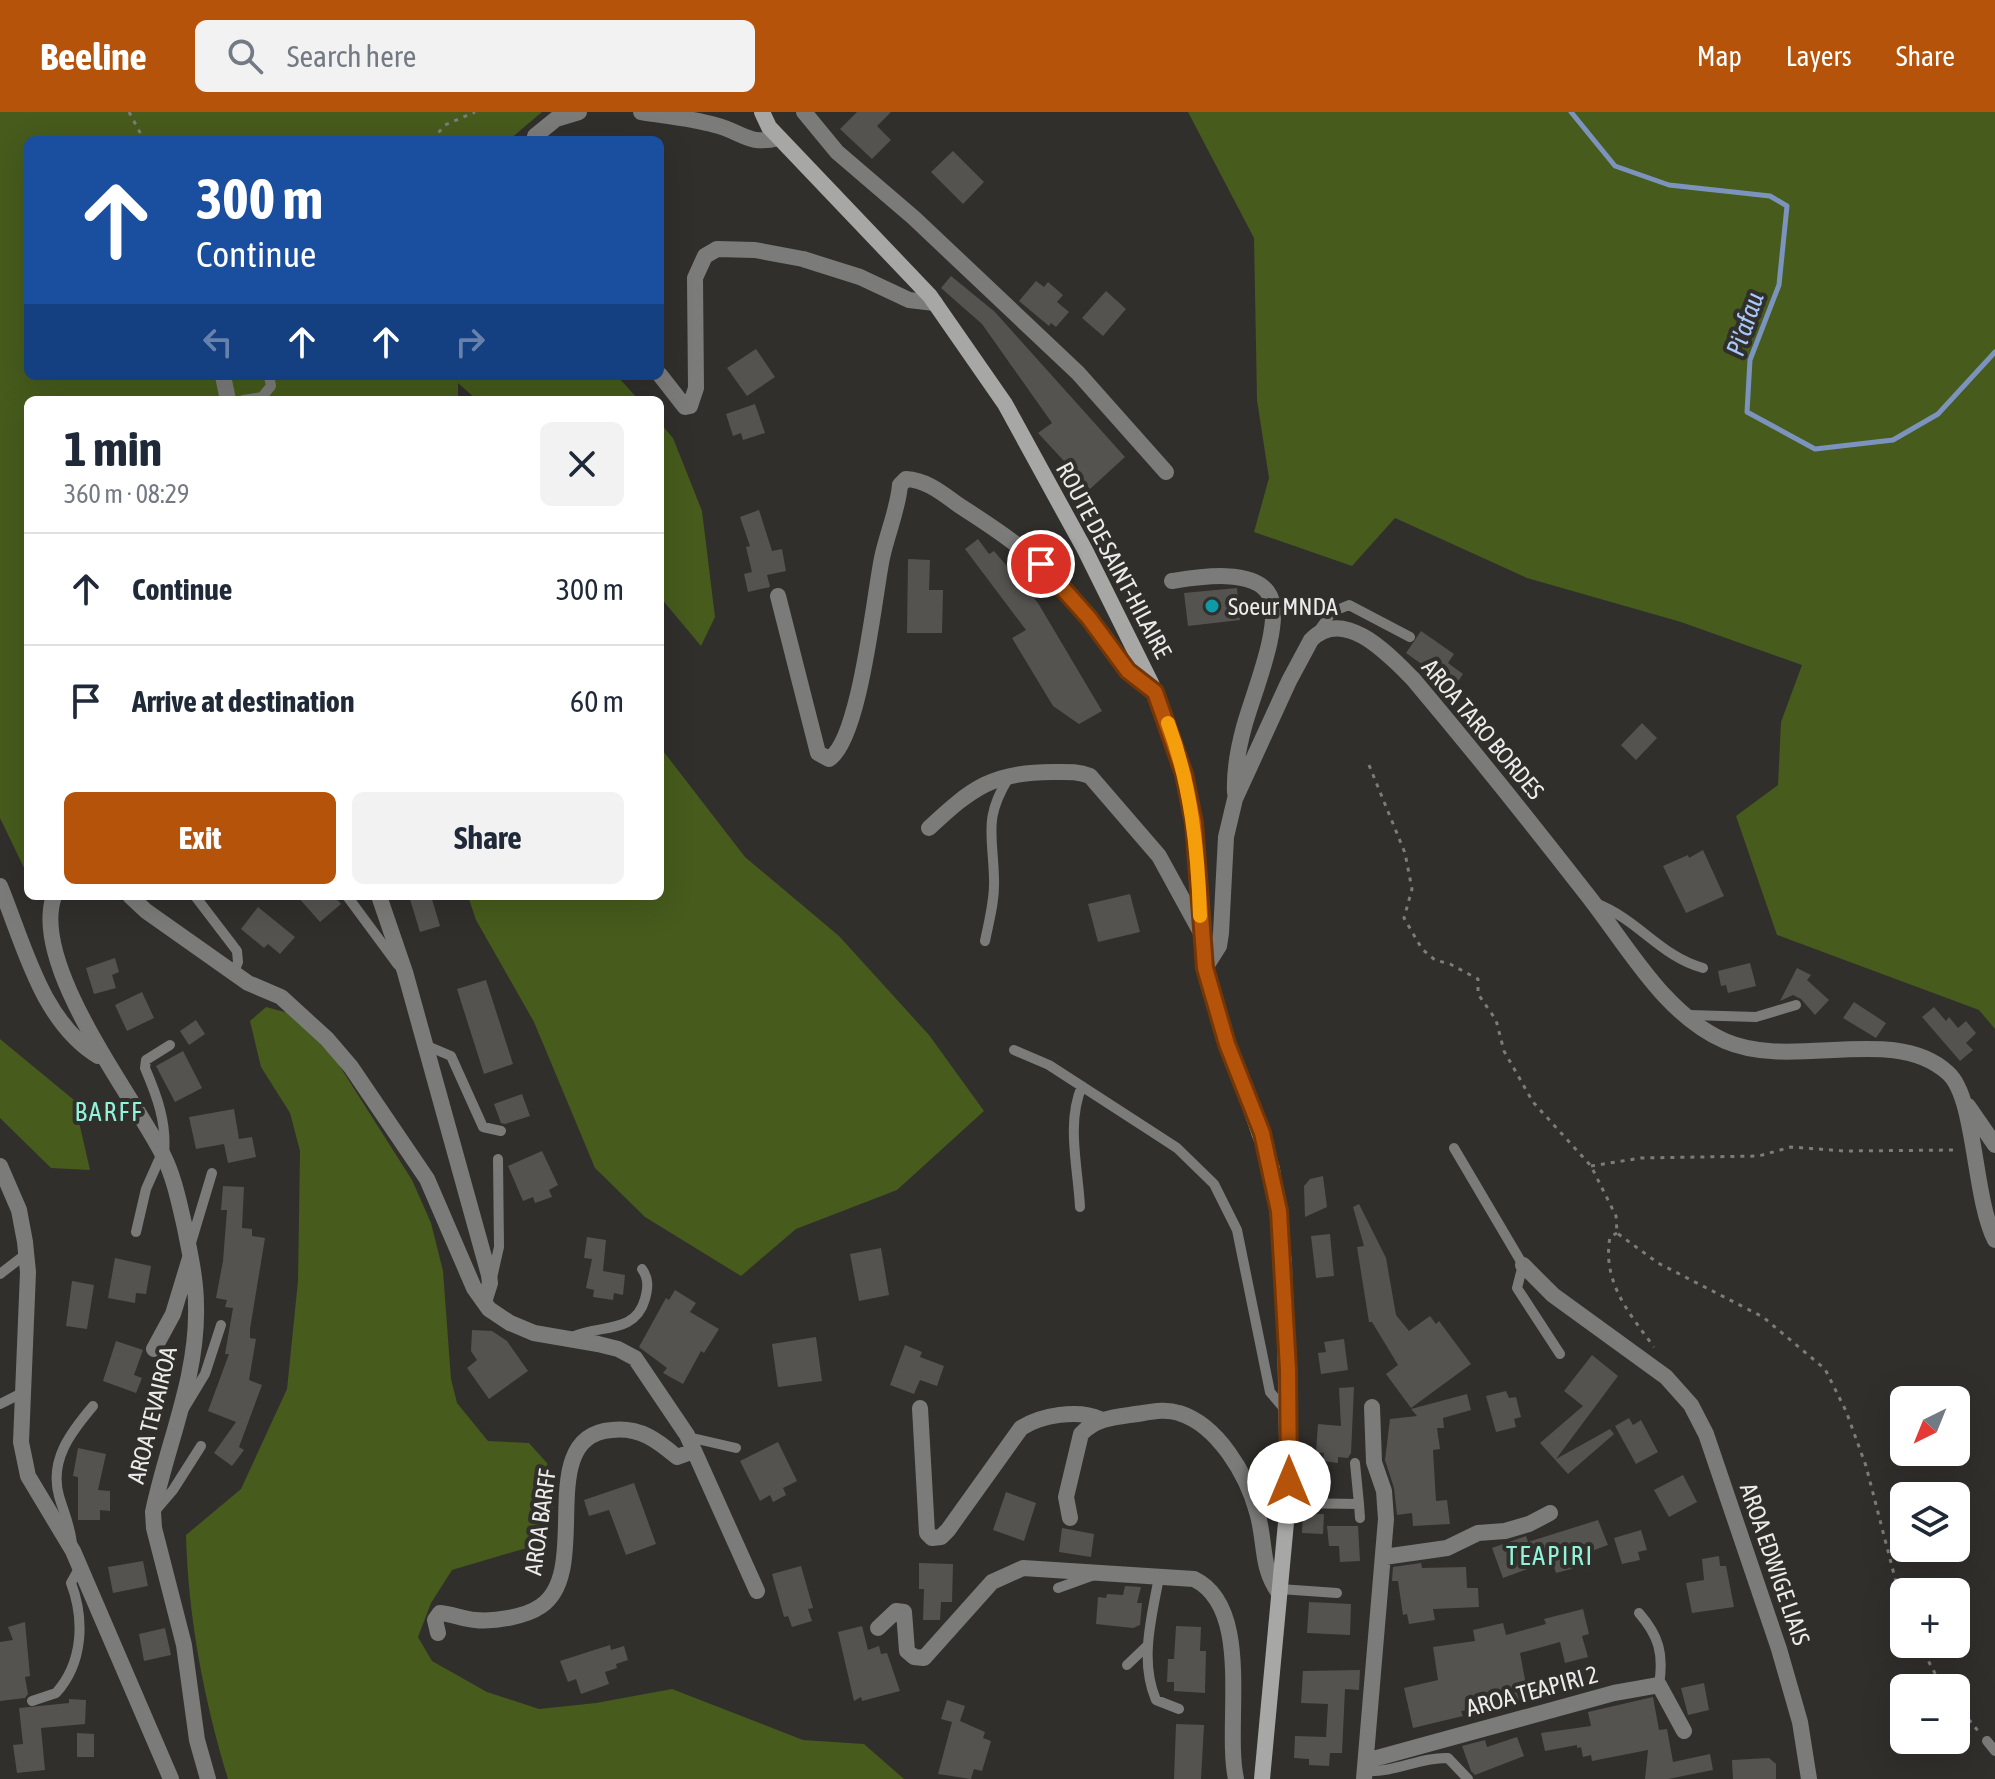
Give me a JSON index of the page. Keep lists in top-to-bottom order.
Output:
{
  "streets": {
    "main road": ["ROUTE DE SAINT-HILAIRE"],
    "street": [
      "AROA TARO BORDES",
      "AROA TEVAIROA",
      "AROA BARFF",
      "AROA EDWIGE LIAIS",
      "AROA TEAPIRI 2"
    ]
  },
  "crossings": [
    ["ROUTE DE SAINT-HILAIRE", "AROA TARO BORDES"]
  ],
  "districts": ["BARFF", "TEAPIRI"],
  "water": ["Pi'afau"],
  "places": ["Soeur MNDA"],
  "north": "bottom left",
  "page": {
    "header": "Beeline",
    "search": "Search here",
    "nav": ["Map", "Layers", "Share"],
    "turn": ["300 m", "Continue"],
    "heading": ["1 min", "360 m · 08:29"],
    "list": [
      {
        "name": "Continue",
        "value": "300 m"
      },
      {
        "name": "Arrive at destination",
        "value": "60 m"
      }
    ],
    "buttons": ["Exit", "Share"],
    "map_buttons": ["+", "−"]
  }
}
